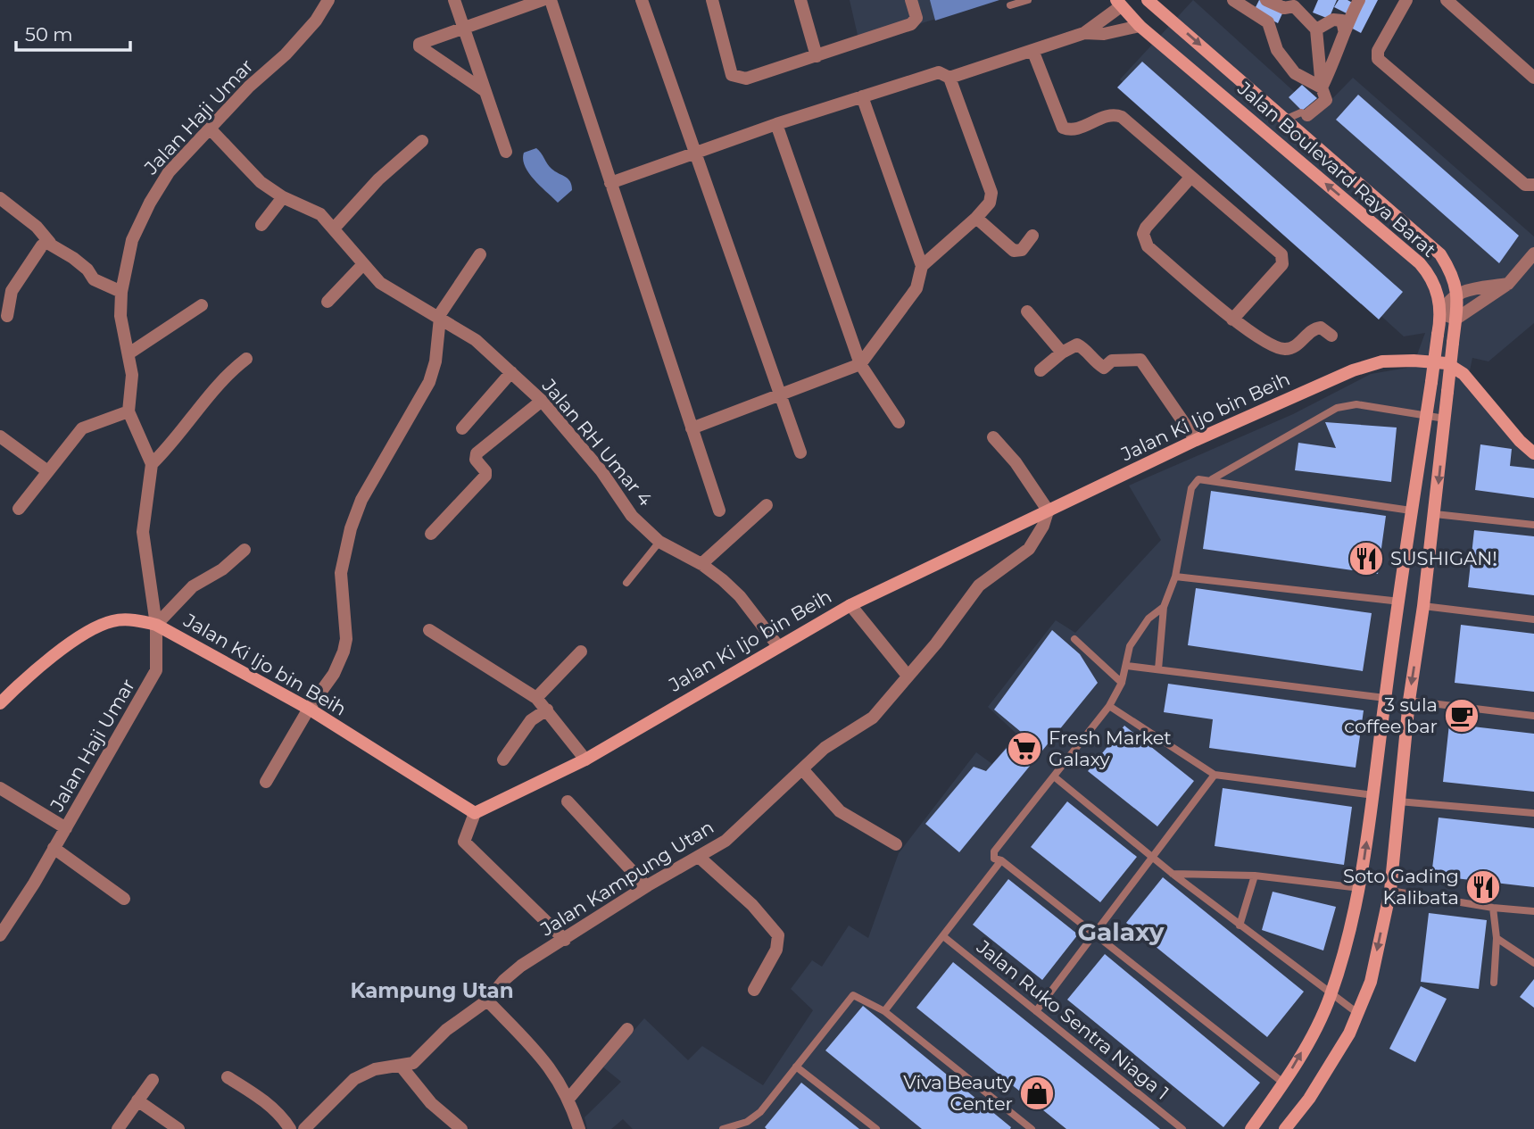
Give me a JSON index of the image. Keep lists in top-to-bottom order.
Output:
{
  "streets": {
    "main road": ["Jalan Boulevard Raya Barat", "Jalan Ki Ijo bin Beih"],
    "street": ["Jalan Haji Umar", "Jalan RH Umar 4", "Jalan Kampung Utan"],
    "lane": ["Jalan Ruko Sentra Niaga 1"]
  },
  "crossings": [
    ["Jalan Haji Umar", "Jalan Ki Ijo bin Beih"],
    ["Jalan Haji Umar", "Jalan RH Umar 4"],
    ["Jalan Ki Ijo bin Beih", "Jalan RH Umar 4"],
    ["Jalan Ki Ijo bin Beih", "Jalan Kampung Utan"]
  ],
  "districts": ["Galaxy", "Kampung Utan"],
  "places": {
    "restaurant": ["SUSHIGAN!", "Soto Gading Kalibata"],
    "cafe": ["3 sula coffee bar"],
    "supermarket": ["Fresh Market Galaxy"],
    "shop": ["Viva Beauty Center"]
  },
  "scale_bar": "50 m"
}
